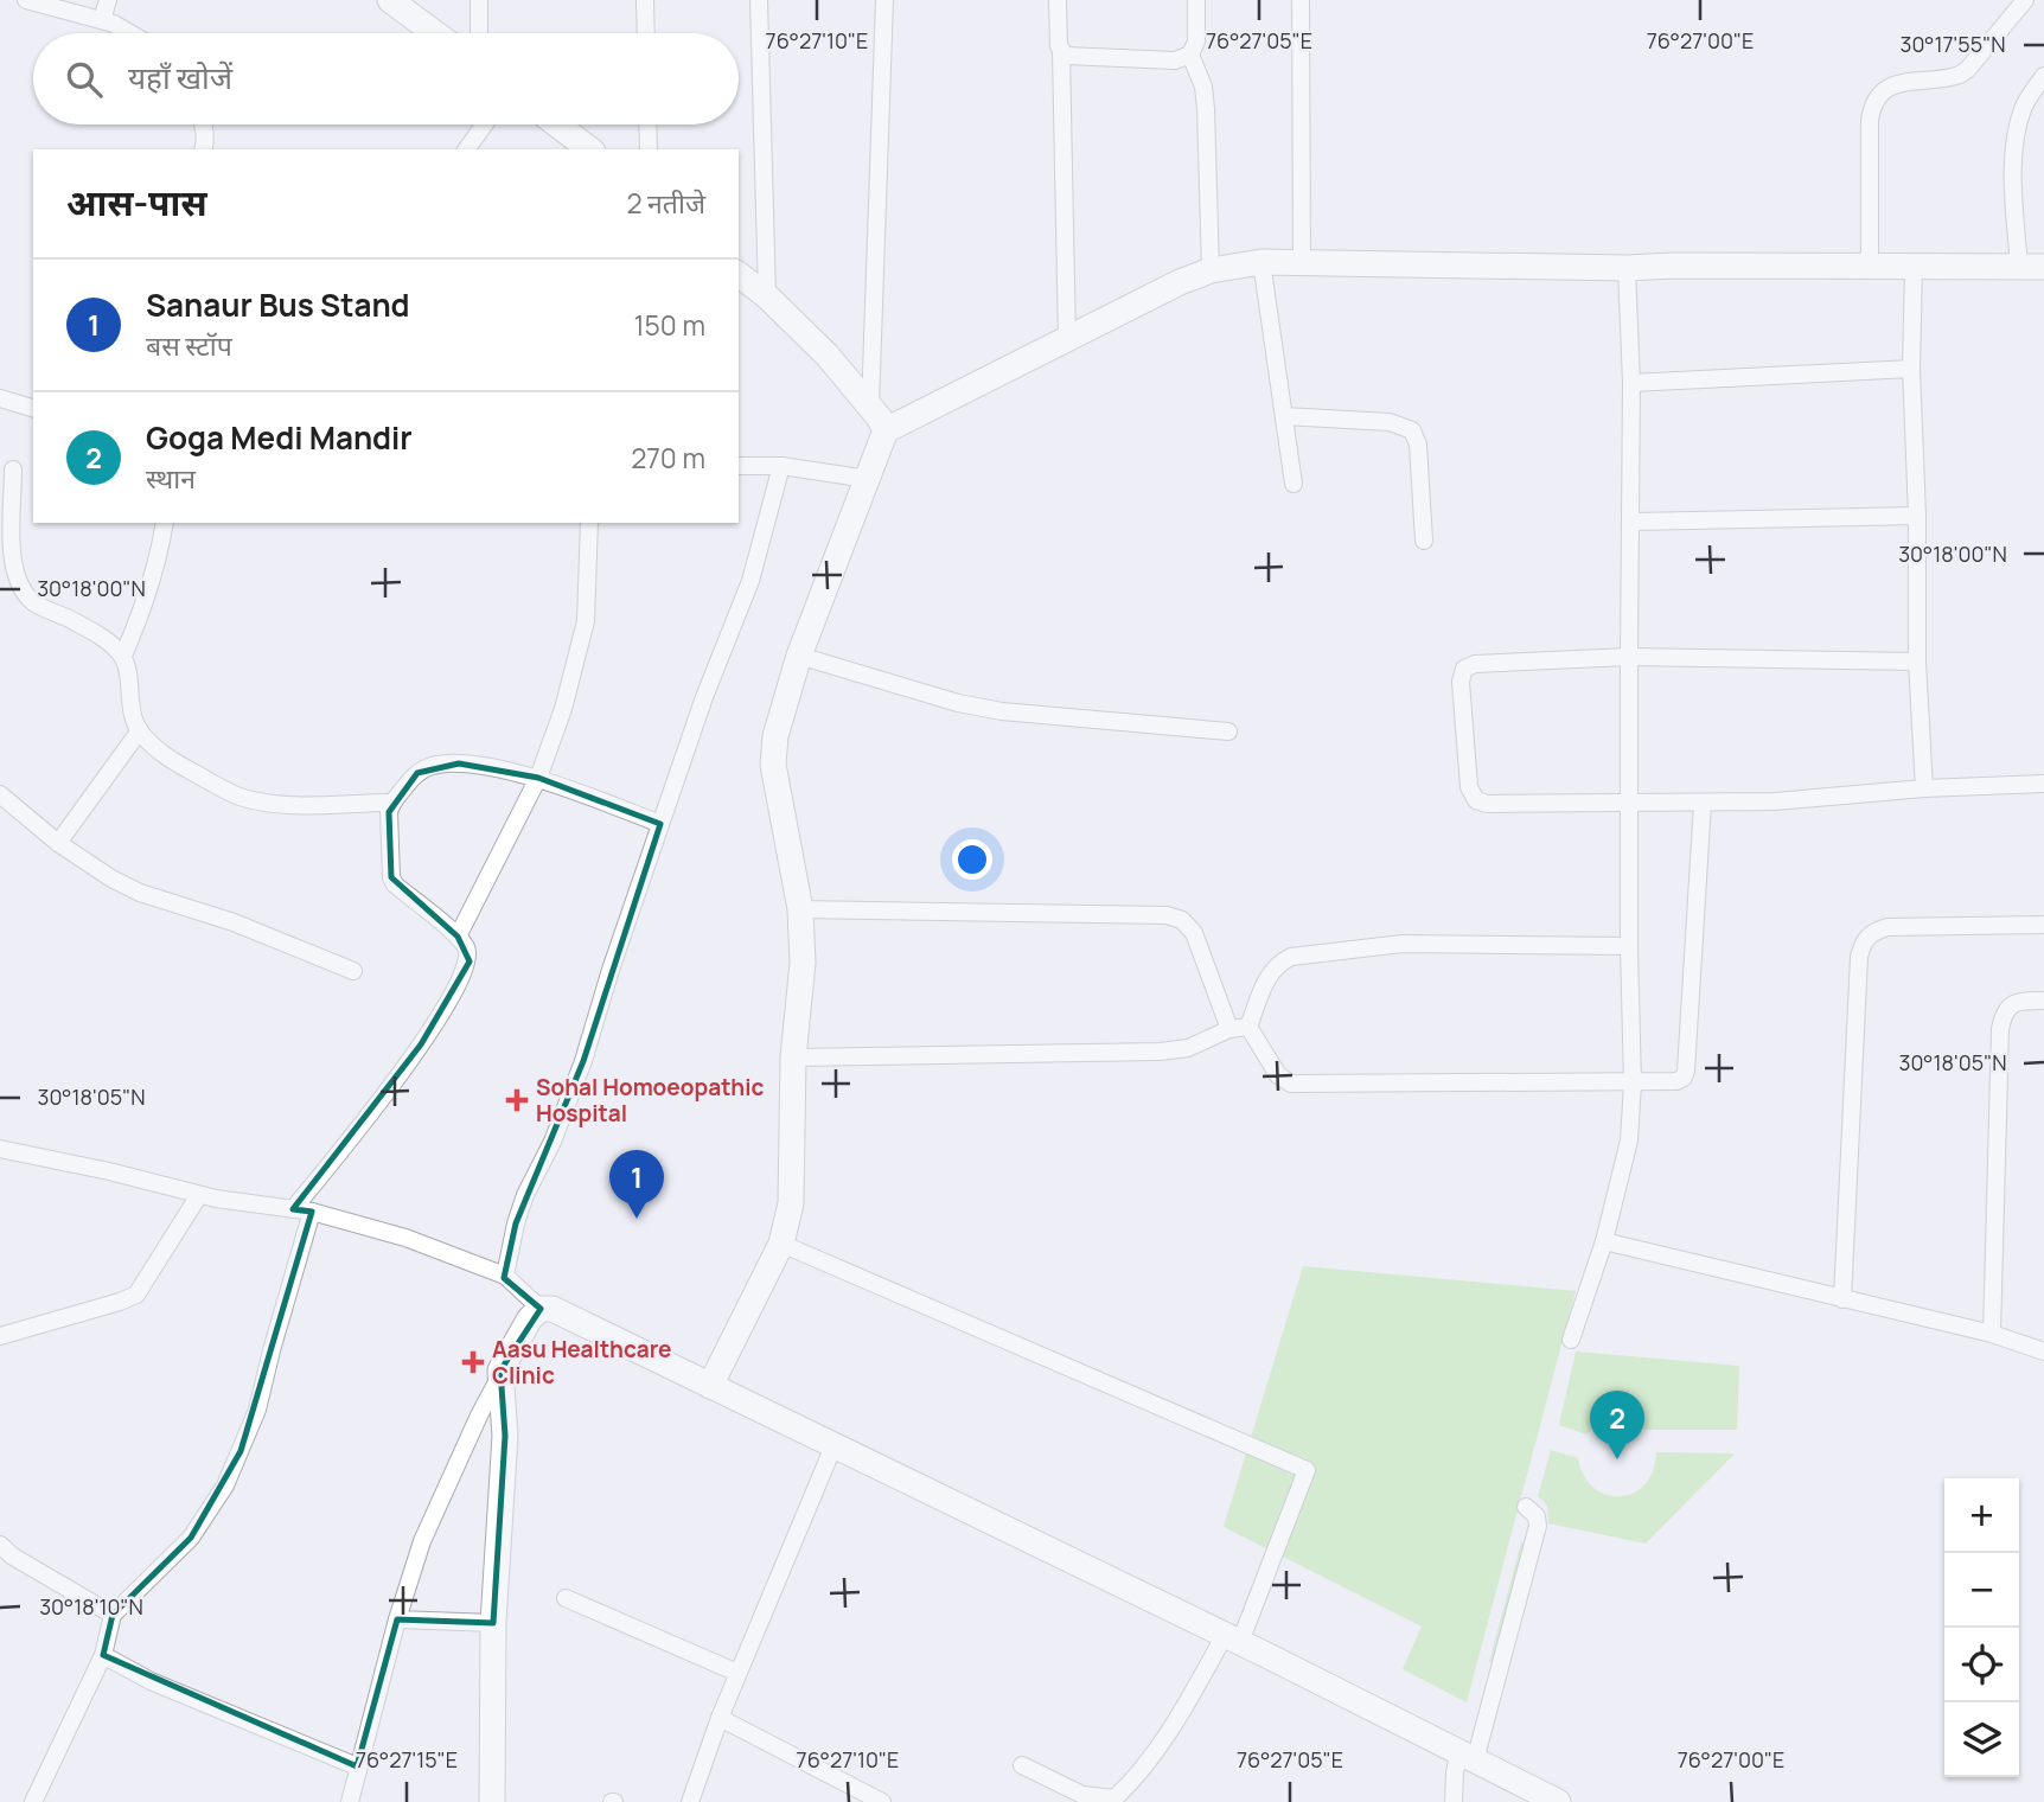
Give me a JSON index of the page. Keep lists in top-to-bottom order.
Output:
{
  "places": {
    "health": ["Sohal Homoeopathic Hospital", "Aasu Healthcare Clinic"]
  },
  "page": {
    "search": "यहाँ खोजें",
    "heading": ["आस-पास", "2 नतीजे"],
    "list": [
      {
        "mark": "1",
        "name": "Sanaur Bus Stand",
        "note": "बस स्टॉप",
        "value": "150 m"
      },
      {
        "mark": "2",
        "name": "Goga Medi Mandir",
        "note": "स्थान",
        "value": "270 m"
      }
    ],
    "pins": ["1", "2"],
    "map_buttons": ["+", "−"]
  },
  "coordinates": [
    "76°27'10\"E",
    "76°27'05\"E",
    "76°27'00\"E",
    "30°17'55\"N",
    "30°18'00\"N",
    "30°18'05\"N",
    "30°18'10\"N",
    "76°27'15\"E"
  ]
}
